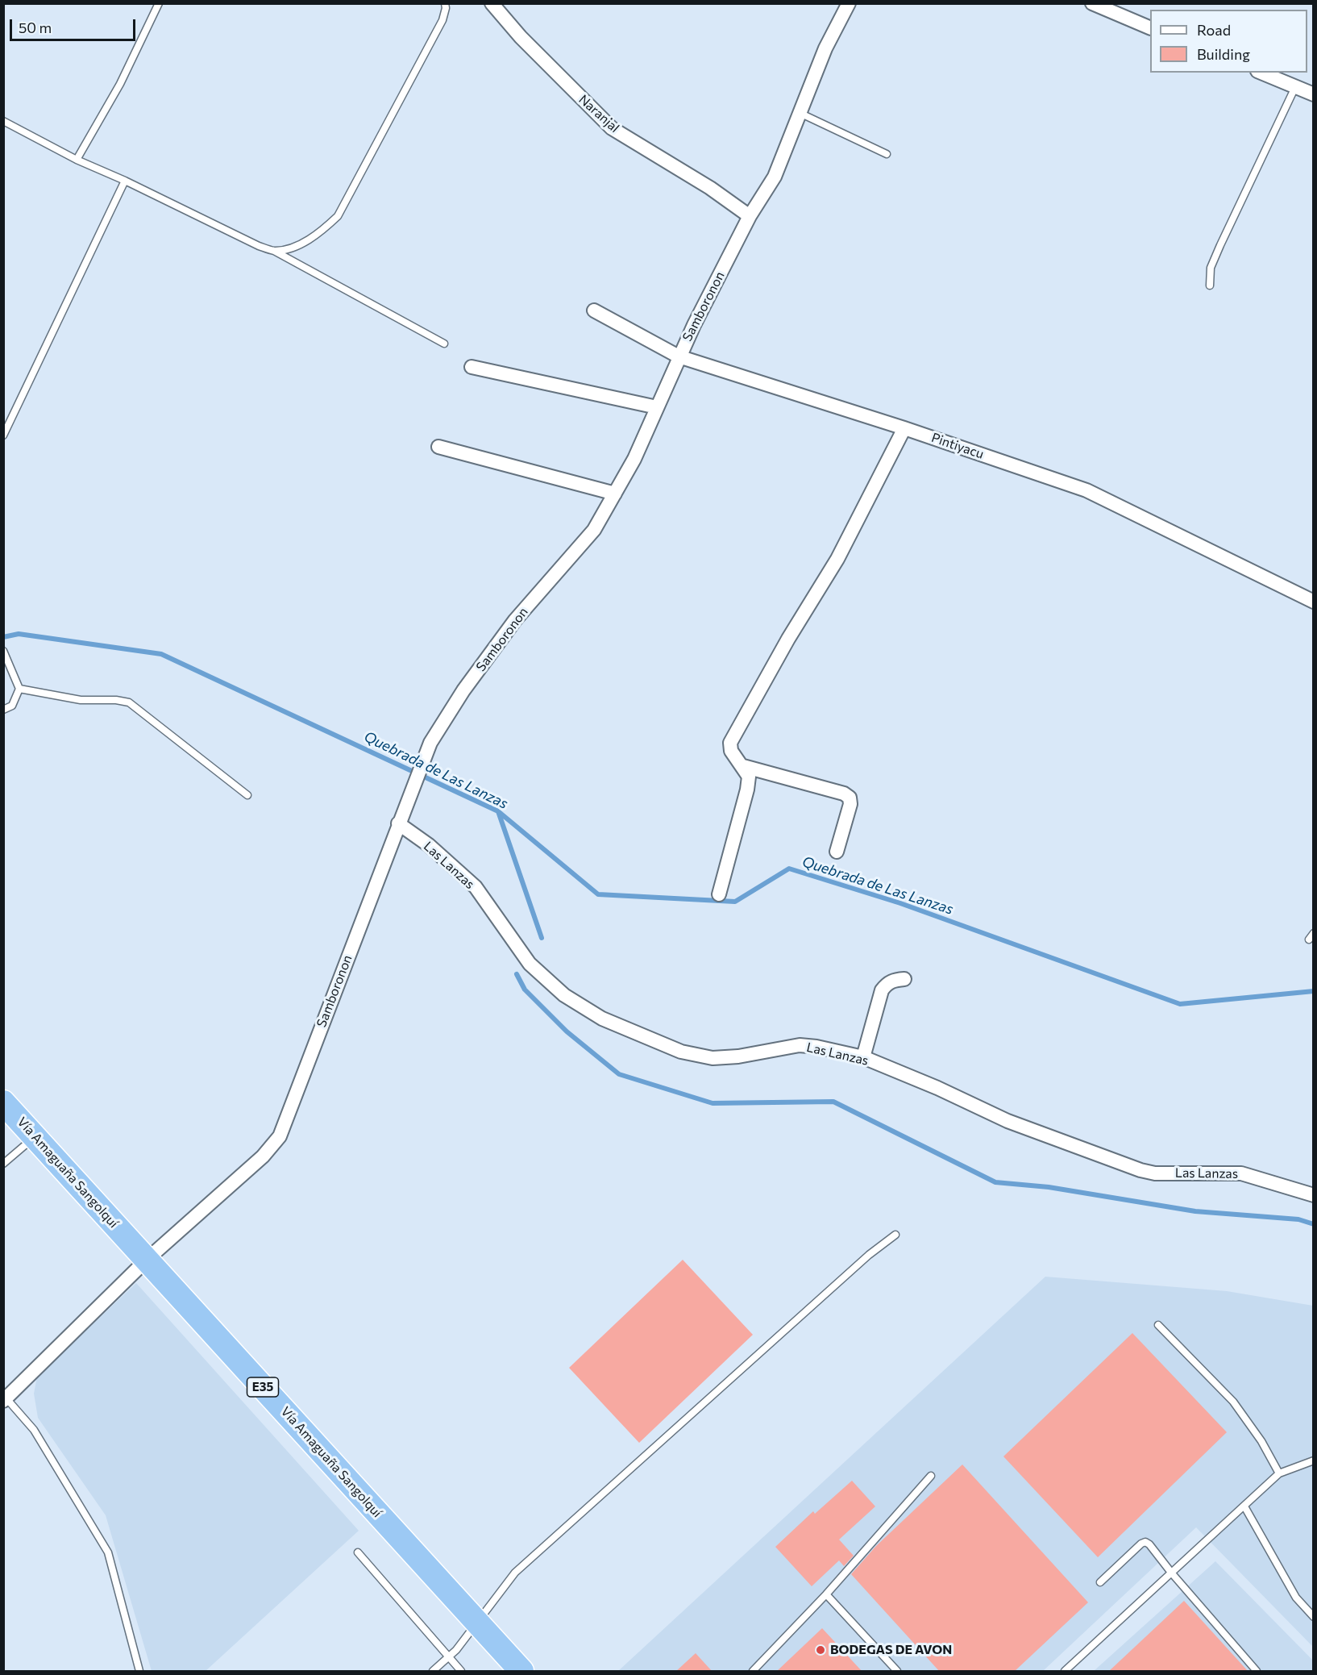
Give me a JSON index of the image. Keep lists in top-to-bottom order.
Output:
{
  "streets": {
    "highway": ["Vía Amaguaña Sangolquí", "E35"],
    "street": [
      "Naranjal",
      "Samboronon",
      "Pintiyacu",
      "Las Lanzas"
    ]
  },
  "crossings": [
    ["Naranjal", "Samboronon"],
    ["Samboronon", "Pintiyacu"],
    ["Samboronon", "Las Lanzas"],
    ["Samboronon", "Vía Amaguaña Sangolquí"]
  ],
  "water": ["Quebrada de Las Lanzas"],
  "places": ["BODEGAS DE AVON"],
  "legend": ["Road", "Building"],
  "scale_bar": "50 m"
}
